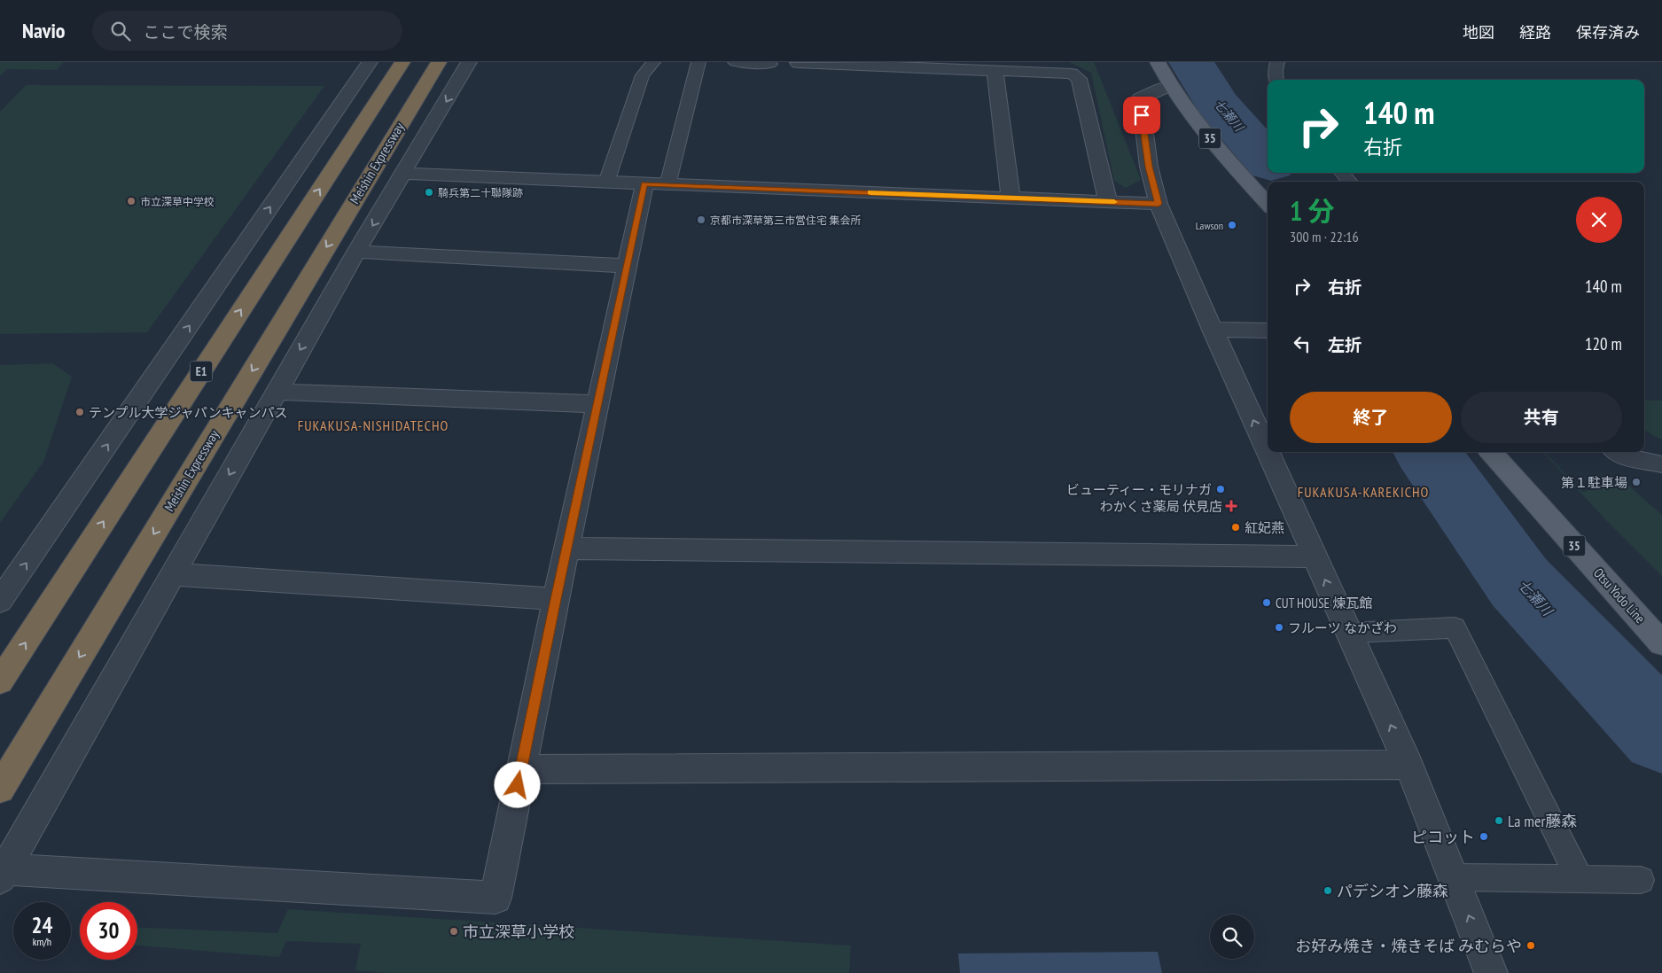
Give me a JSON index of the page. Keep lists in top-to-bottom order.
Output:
{
  "streets": {
    "highway": ["Meishin Expressway", "E1"],
    "main road": ["35", "Otsu Yodo Line"]
  },
  "districts": ["FUKAKUSA-NISHIDATECHO", "FUKAKUSA-KAREKICHO"],
  "water": ["七瀬川"],
  "places": {
    "other": [
      "騎兵第二十聯隊跡",
      "市立深草中学校",
      "京都市深草第三市営住宅 集会所",
      "Lawson",
      "テンプル大学ジャパンキャンパス",
      "第１駐車場",
      "ビューティー・モリナガ",
      "紅妃燕",
      "CUT HOUSE 煉瓦館",
      "フルーツ なかざわ",
      "La mer藤森",
      "ピコット",
      "パデシオン藤森",
      "市立深草小学校",
      "お好み焼き・焼きそば みむらや"
    ],
    "health": ["わかくさ薬局 伏見店"]
  },
  "page": {
    "header": "Navio",
    "search": "ここで検索",
    "nav": ["地図", "経路", "保存済み"],
    "turn": ["140 m", "右折"],
    "heading": ["1 分", "300 m · 22:16"],
    "list": [
      {
        "name": "右折",
        "value": "140 m"
      },
      {
        "name": "左折",
        "value": "120 m"
      }
    ],
    "buttons": ["終了", "共有"],
    "speed": "24 km/h",
    "limit": "30"
  }
}
